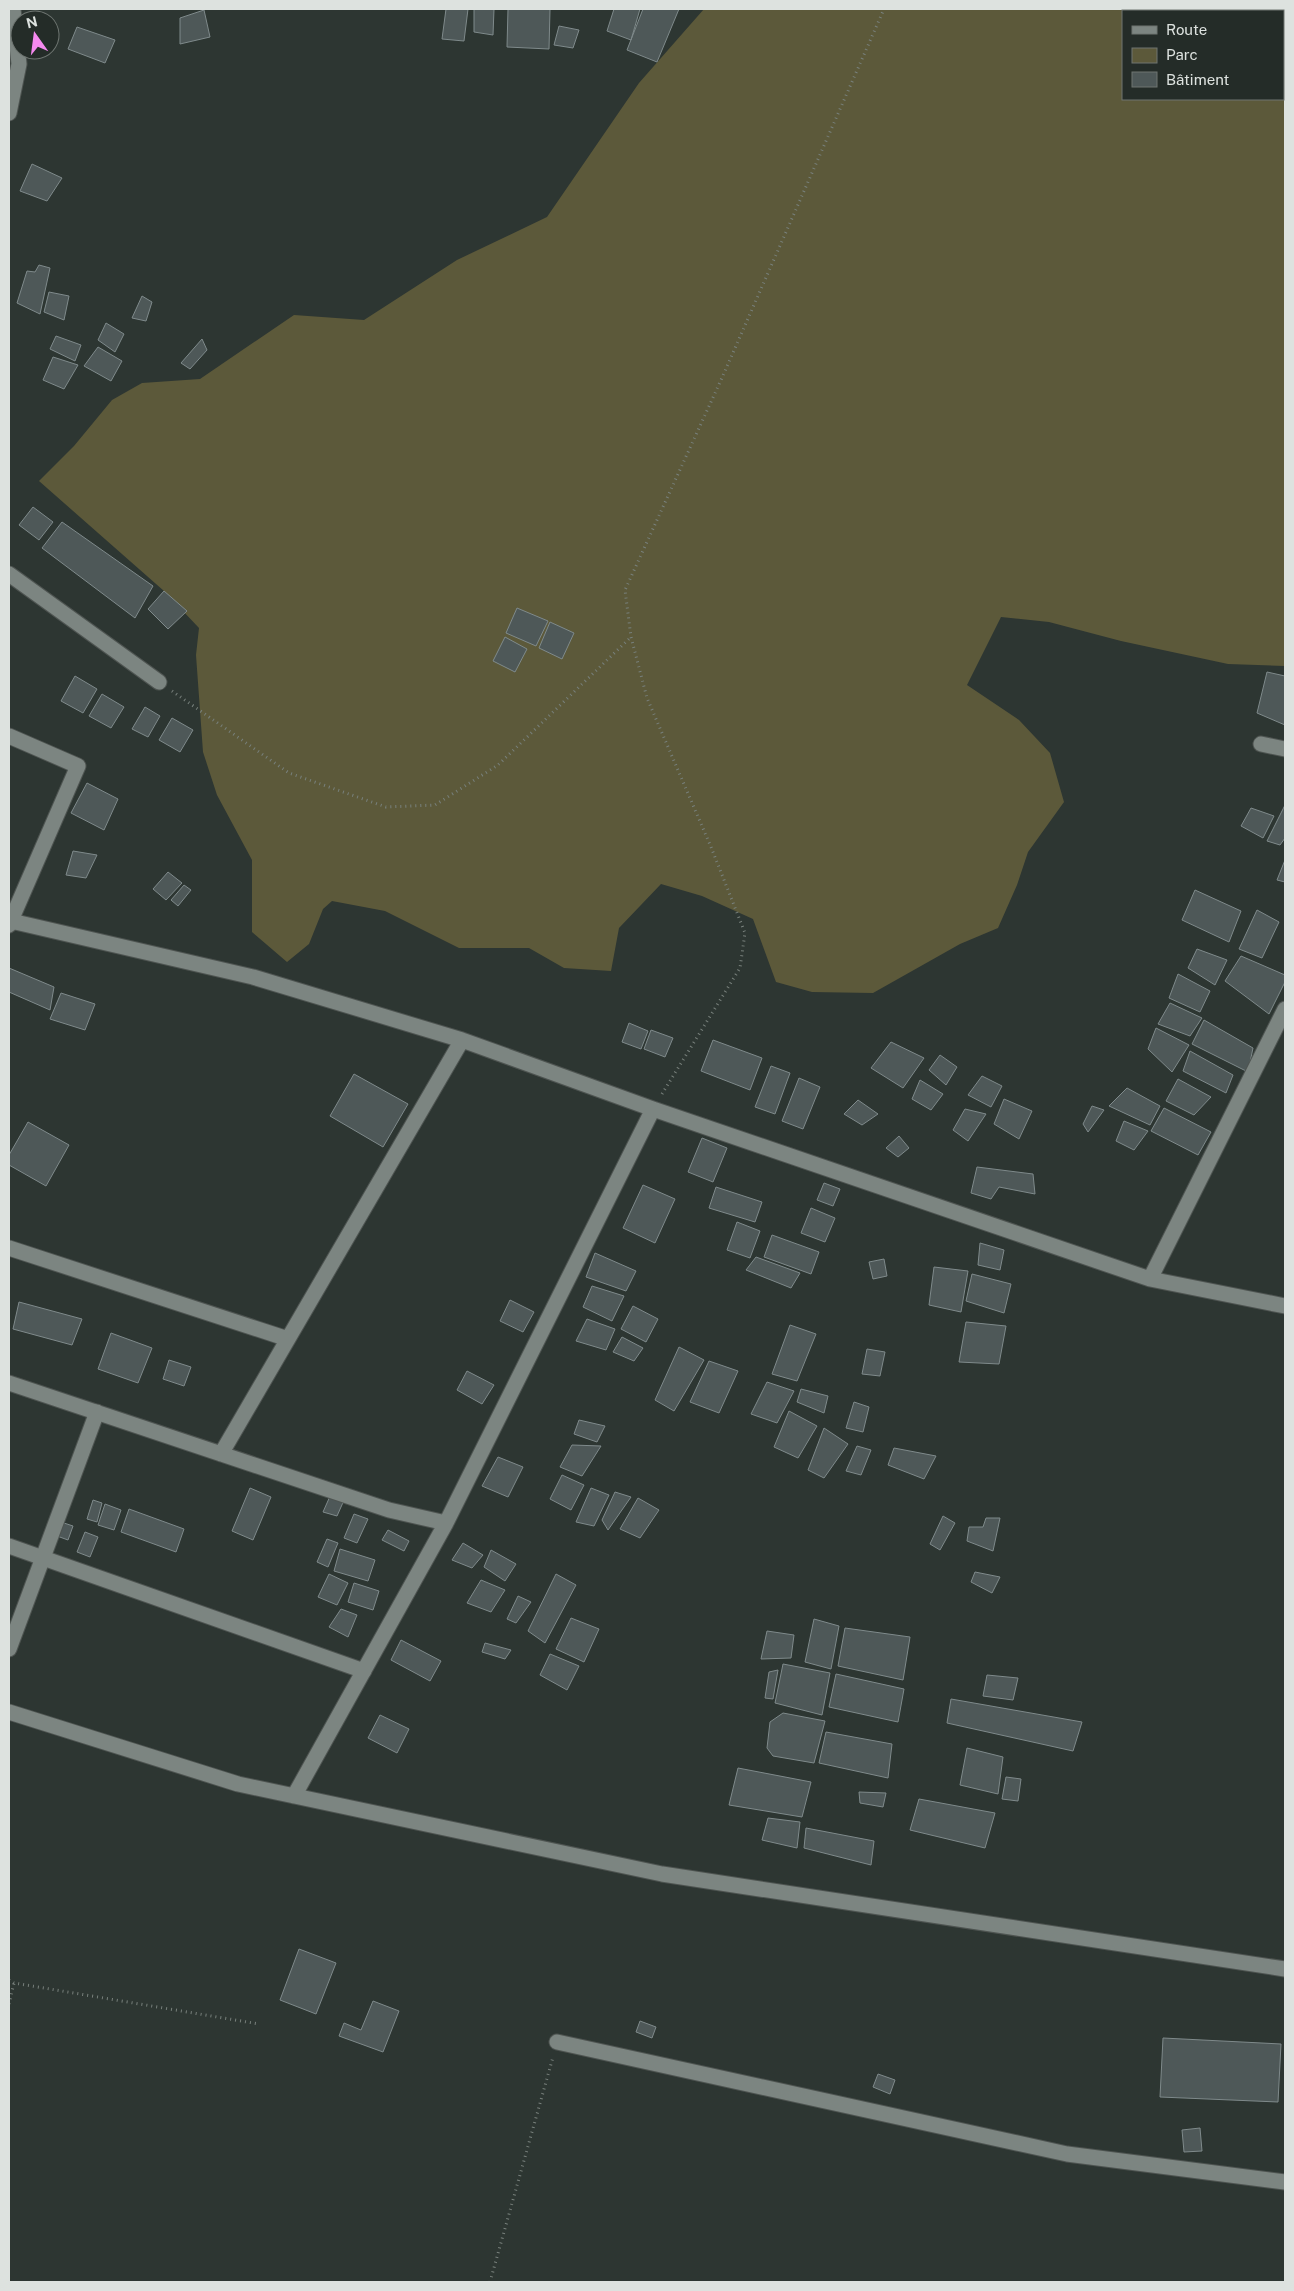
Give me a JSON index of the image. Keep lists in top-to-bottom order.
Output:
{
  "legend": ["Route", "Parc", "Bâtiment"],
  "north": "top"
}
